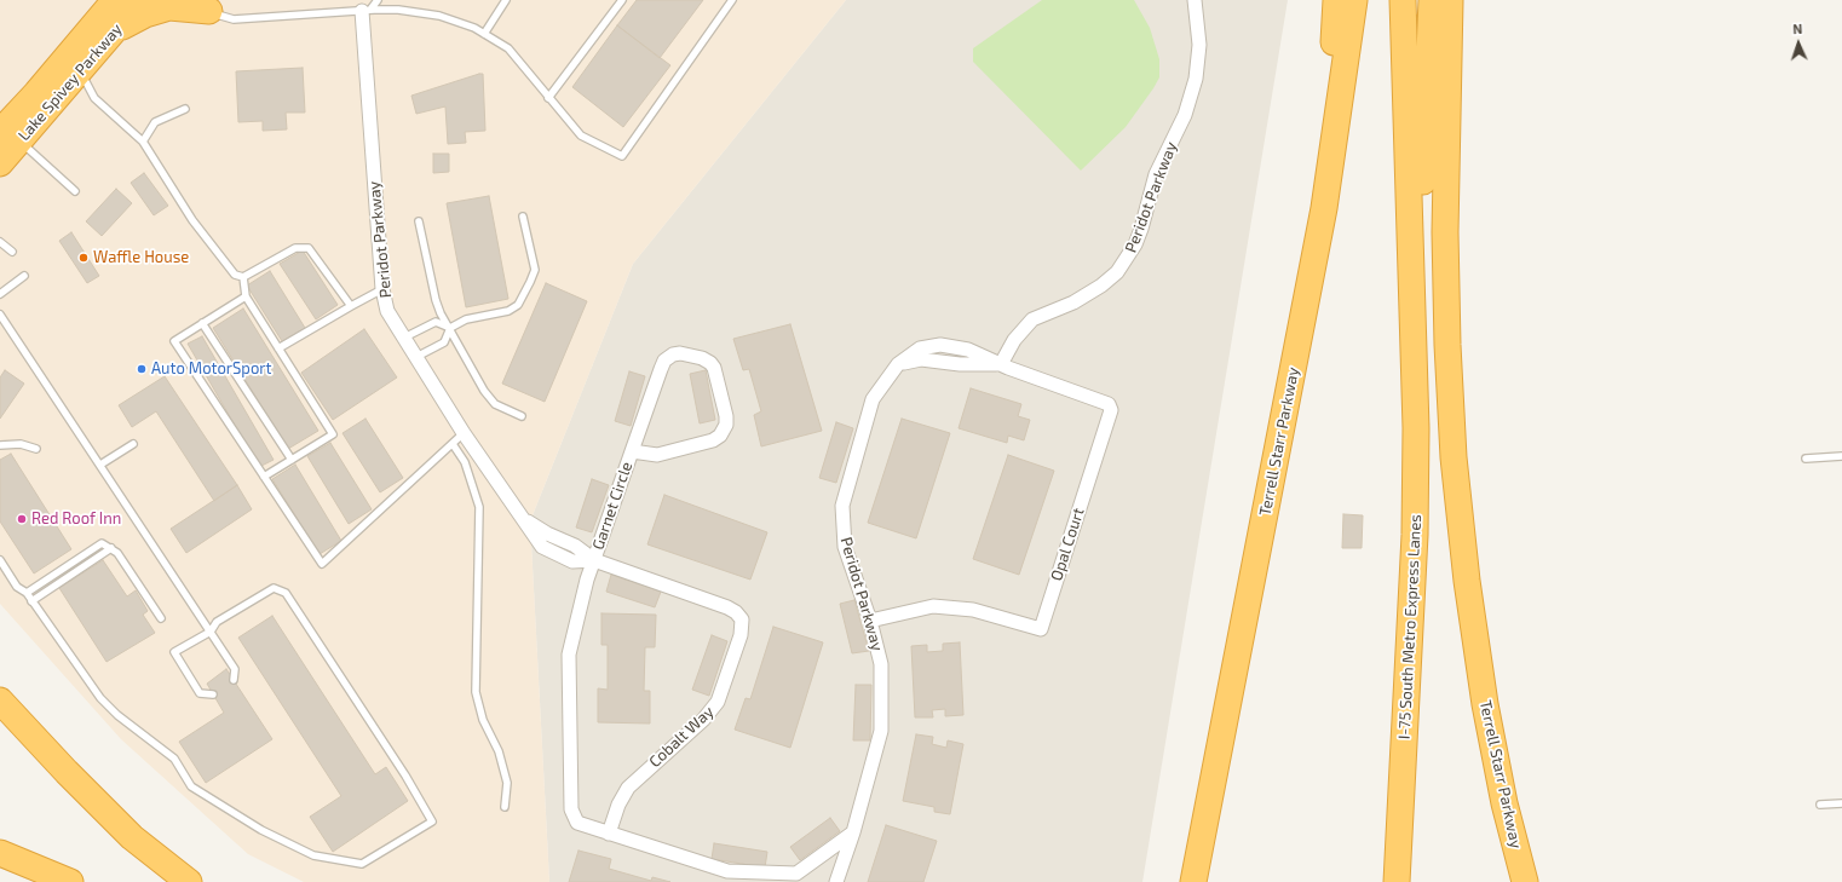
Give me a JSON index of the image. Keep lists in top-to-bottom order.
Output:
{
  "streets": {
    "highway": ["Lake Spivey Parkway", "Terrell Starr Parkway", "I-75 South Metro Express Lanes"],
    "street": [
      "Peridot Parkway",
      "Garnet Circle",
      "Opal Court",
      "Cobalt Way"
    ]
  },
  "crossings": [
    ["Peridot Parkway", "Garnet Circle"],
    ["Peridot Parkway", "Opal Court"],
    ["Peridot Parkway", "Cobalt Way"],
    ["Garnet Circle", "Cobalt Way"]
  ],
  "places": ["Waffle House", "Auto MotorSport", "Red Roof Inn"],
  "north": "top"
}
